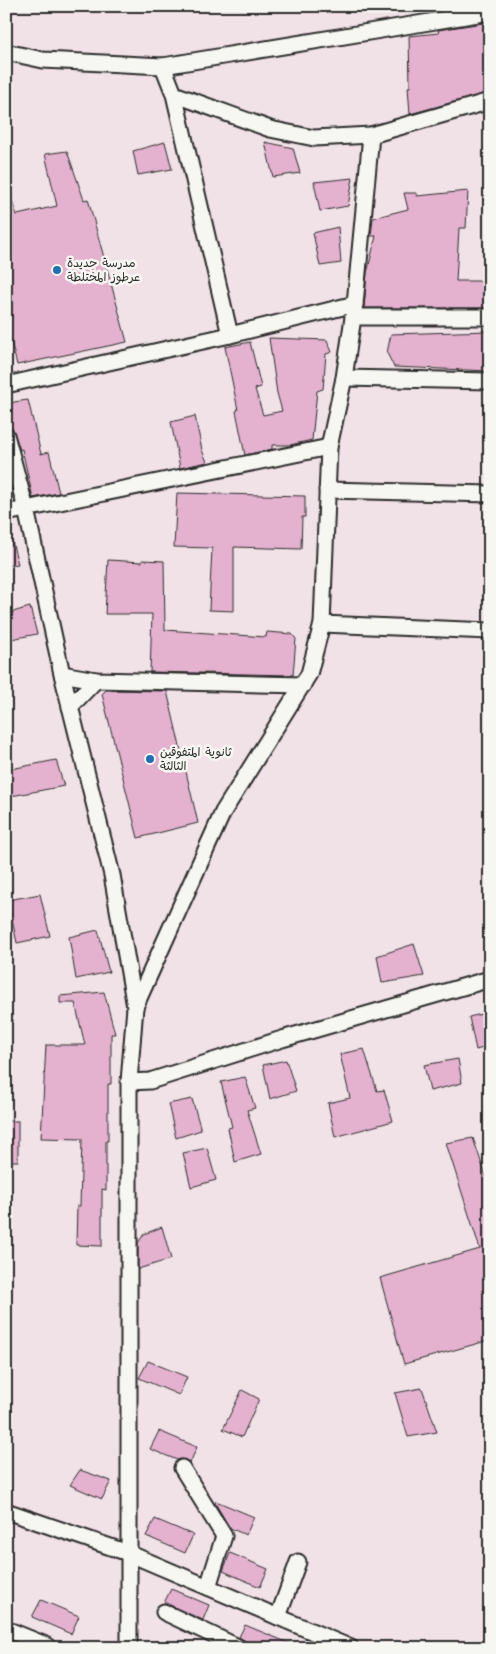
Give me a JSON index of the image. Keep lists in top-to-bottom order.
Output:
{
  "places": ["مدرسة جديدة عرطوز المختلطة", "ثانوية المتفوقين الثالثة"]
}
